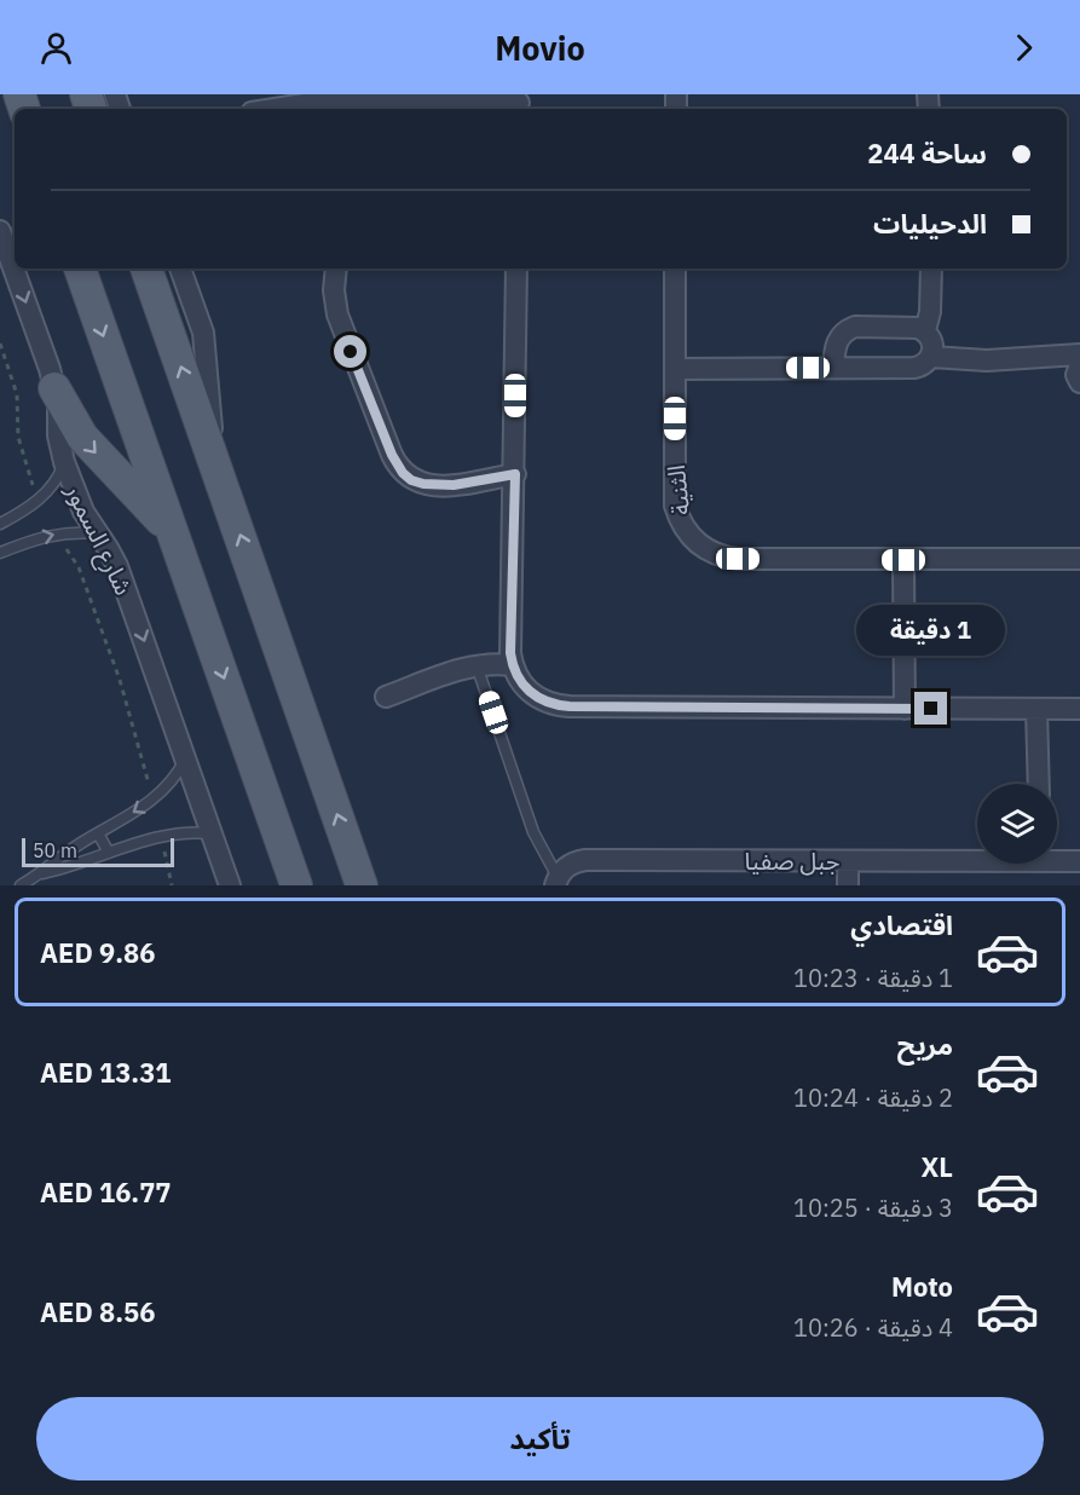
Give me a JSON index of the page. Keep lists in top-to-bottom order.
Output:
{
  "streets": {
    "street": ["الثنية", "شارع السمور", "جبل صفيا"]
  },
  "one_way": ["شارع السمور"],
  "scale_bar": "50 m",
  "page": {
    "header": "Movio",
    "banner": ["ساحة 244", "الدحيليات"],
    "bubble": "1 دقيقة",
    "scale": "50 m",
    "list": [
      {
        "name": "اقتصادي",
        "note": "1 دقيقة · 10:23",
        "value": "AED 9.86"
      },
      {
        "name": "مريح",
        "note": "2 دقيقة · 10:24",
        "value": "AED 13.31"
      },
      {
        "name": "XL",
        "note": "3 دقيقة · 10:25",
        "value": "AED 16.77"
      },
      {
        "name": "Moto",
        "note": "4 دقيقة · 10:26",
        "value": "AED 8.56"
      }
    ],
    "buttons": "تأكيد"
  }
}
